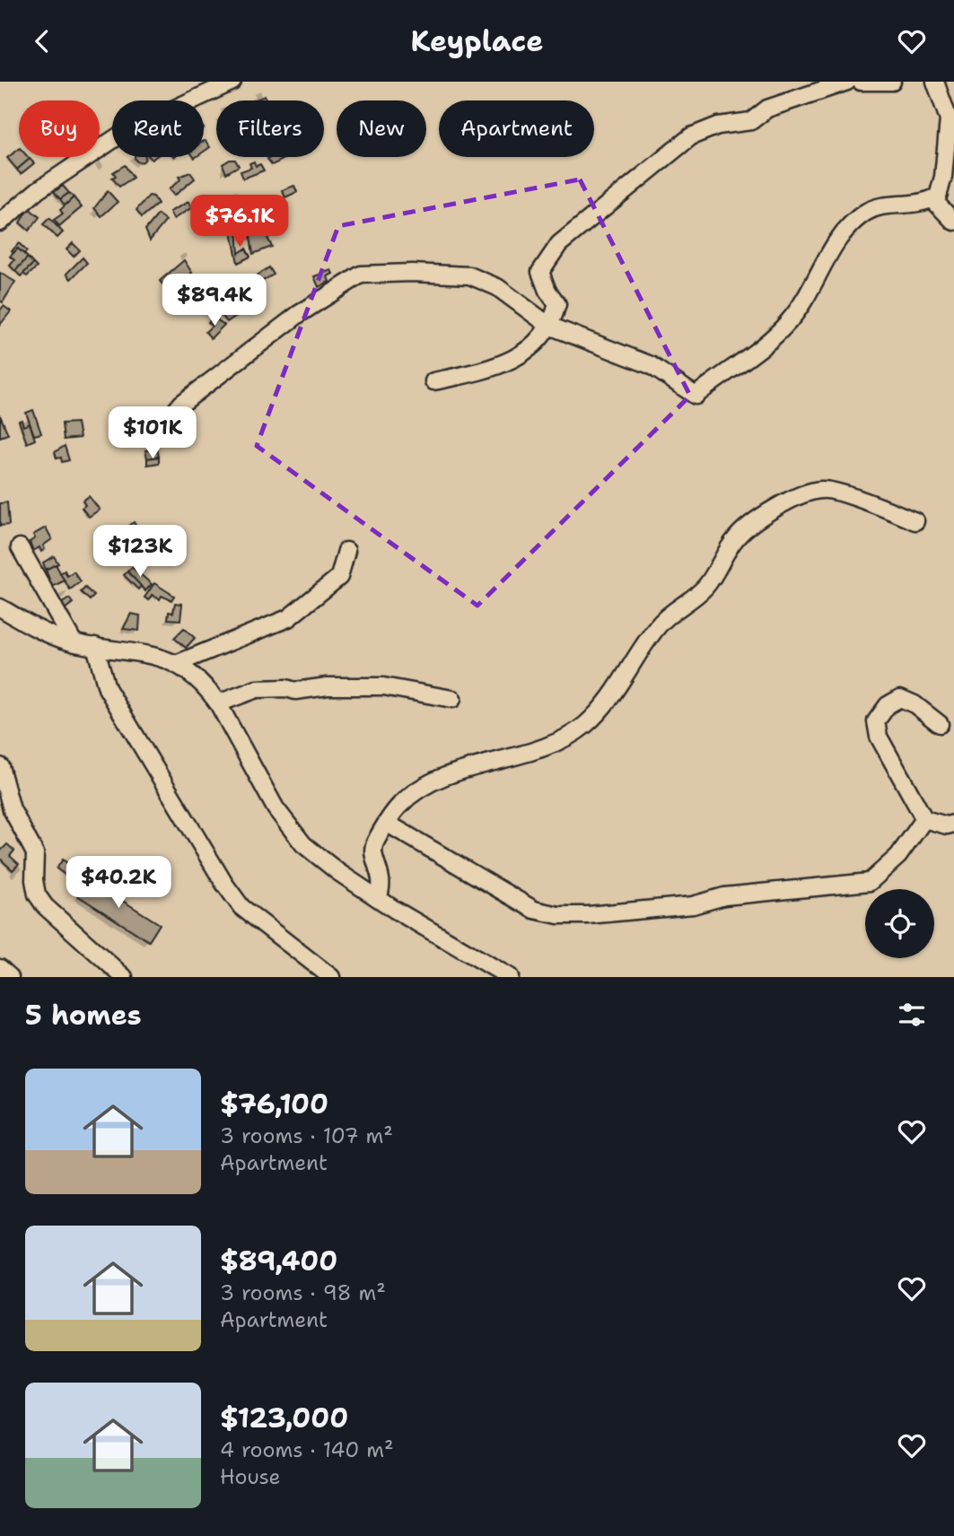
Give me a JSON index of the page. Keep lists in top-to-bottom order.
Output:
{
  "page": {
    "header": "Keyplace",
    "chip": [
      "Buy",
      "Rent",
      "Filters",
      "New",
      "Apartment"
    ],
    "price": [
      "$76.1K",
      "$89.4K",
      "$101K",
      "$123K",
      "$40.2K"
    ],
    "heading": "5 homes",
    "list": [
      {
        "name": "$76,100",
        "note": "3 rooms · 107 m² · Apartment"
      },
      {
        "name": "$89,400",
        "note": "3 rooms · 98 m² · Apartment"
      },
      {
        "name": "$123,000",
        "note": "4 rooms · 140 m² · House"
      }
    ]
  }
}
